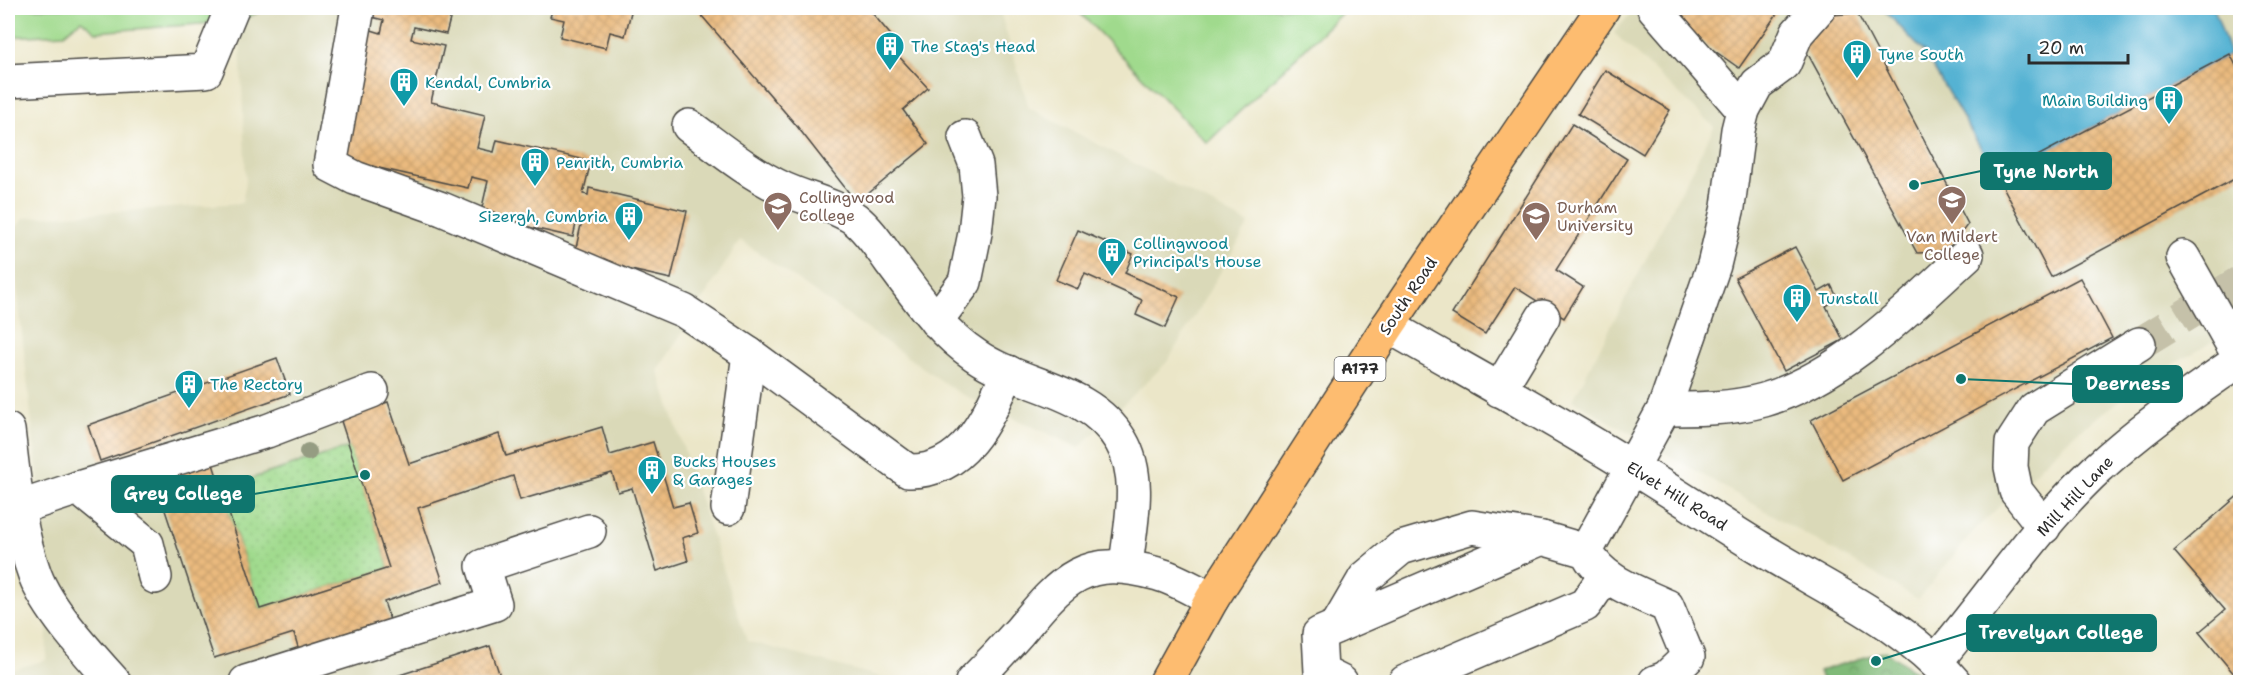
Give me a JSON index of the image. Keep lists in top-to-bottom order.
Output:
{
  "streets": {
    "main road": ["South Road", "A177"],
    "street": ["Elvet Hill Road", "Mill Hill Lane"]
  },
  "crossings": [
    ["South Road", "Elvet Hill Road"],
    ["Elvet Hill Road", "Mill Hill Lane"]
  ],
  "places": {
    "building": [
      "The Stag's Head",
      "Tyne South",
      "Kendal, Cumbria",
      "Main Building",
      "Penrith, Cumbria",
      "Sizergh, Cumbria",
      "Collingwood Principal's House",
      "Tunstall",
      "The Rectory",
      "Bucks Houses & Garages"
    ],
    "other": [
      "Tyne North",
      "Deerness",
      "Grey College",
      "Trevelyan College"
    ],
    "school or university": ["Van Mildert College", "Collingwood College", "Durham University"]
  },
  "scale_bar": "20 m"
}
